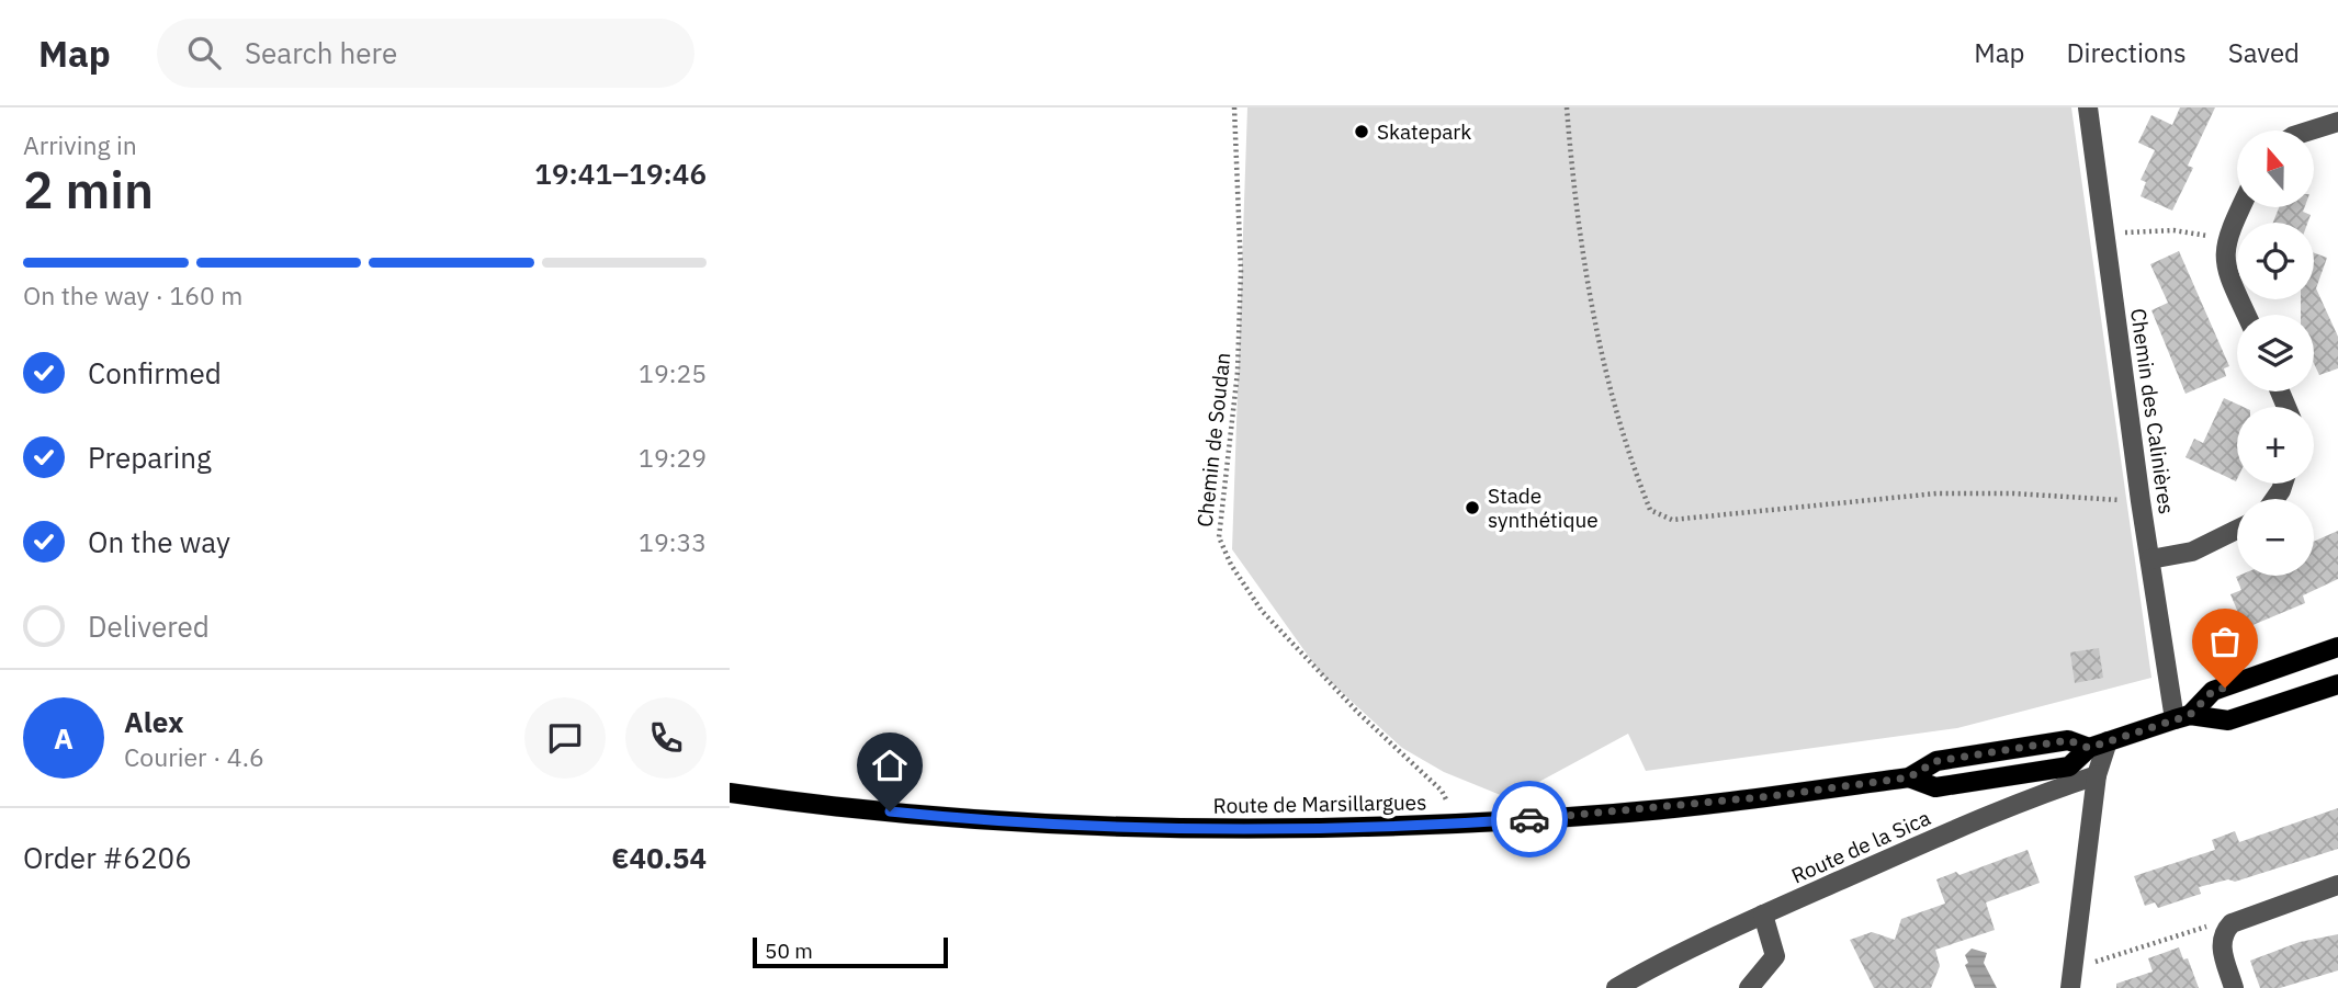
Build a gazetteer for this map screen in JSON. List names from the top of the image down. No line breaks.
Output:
{"streets":{"main road":["Route de Marsillargues"],"street":["Chemin des Calinières","Route de la Sica"],"path":["Chemin de Soudan"]},"crossings":[["Chemin des Calinières","Route de Marsillargues"],["Chemin de Soudan","Route de Marsillargues"]],"places":["Skatepark","Stade synthétique"],"scale_bar":"50 m","north":"top","page":{"header":"Map","search":"Search here","nav":["Map","Directions","Saved"],"heading":["2 min","Arriving in","19:41–19:46"],"panel":["Alex","Courier · 4.6","Order #6206","€40.54"],"map_buttons":["+","−"],"bar":"On the way · 160 m","list":[["Confirmed","19:25"],["Preparing","19:29"],["On the way","19:33"],"Delivered"],"round":"A","scale":"50 m"}}
